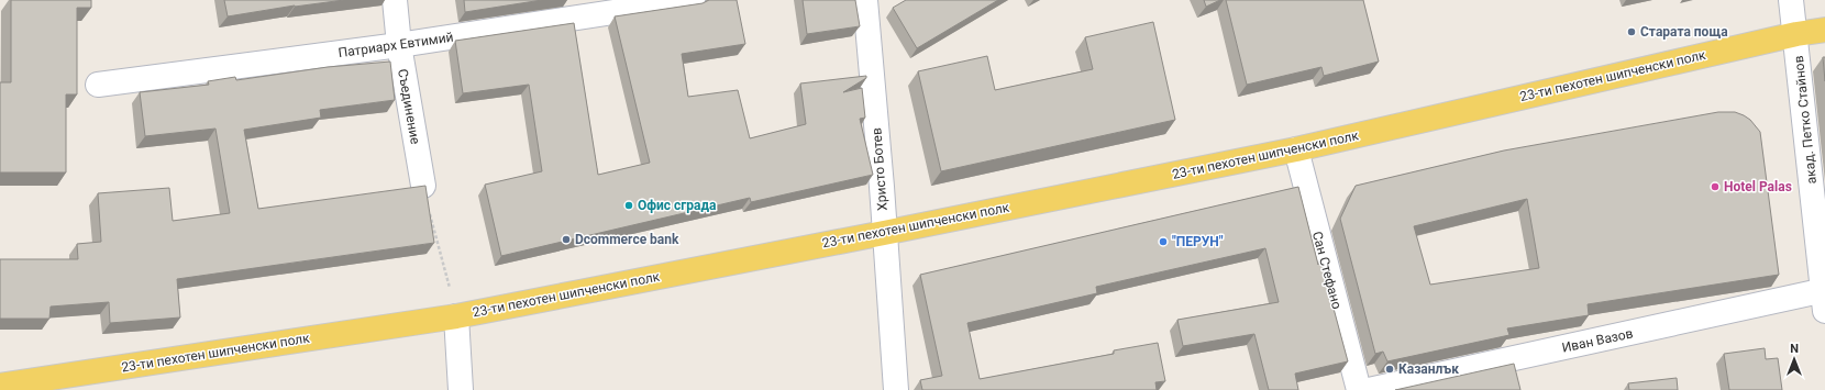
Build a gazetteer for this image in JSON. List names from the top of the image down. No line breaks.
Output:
{"streets":{"main road":["23-ти пехотен шипченски полк"],"street":["Патриарх Евтимий","Съединение","акад. Петко Стайнов","Христо Ботев","Сан Стефано","Иван Вазов"]},"crossings":[["Патриарх Евтимий","Съединение"],["23-ти пехотен шипченски полк","акад. Петко Стайнов"],["23-ти пехотен шипченски полк","Христо Ботев"],["23-ти пехотен шипченски полк","Сан Стефано"],["акад. Петко Стайнов","Иван Вазов"]],"places":["Старата поща","Hotel Palas","Офис сграда","Dcommerce bank","\"ПЕРУН\"","Казанлък"],"north":"top"}
